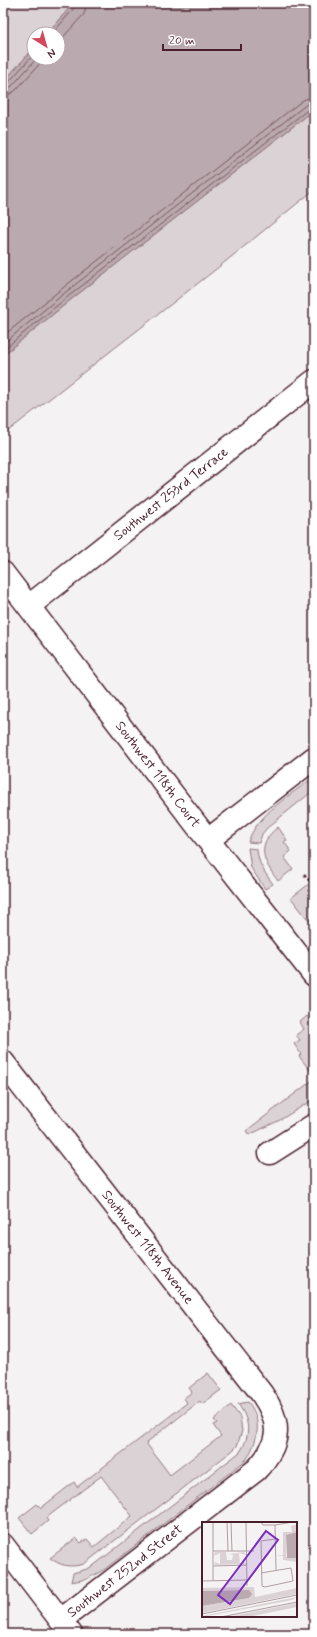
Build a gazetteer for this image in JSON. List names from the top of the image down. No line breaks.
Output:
{"streets":{"street":["Southwest 253rd Terrace","Southwest 118th Court","Southwest 118th Avenue","Southwest 252nd Street"]},"crossings":[["Southwest 253rd Terrace","Southwest 118th Court"],["Southwest 118th Avenue","Southwest 252nd Street"]],"scale_bar":"20 m","north":"bottom right"}
